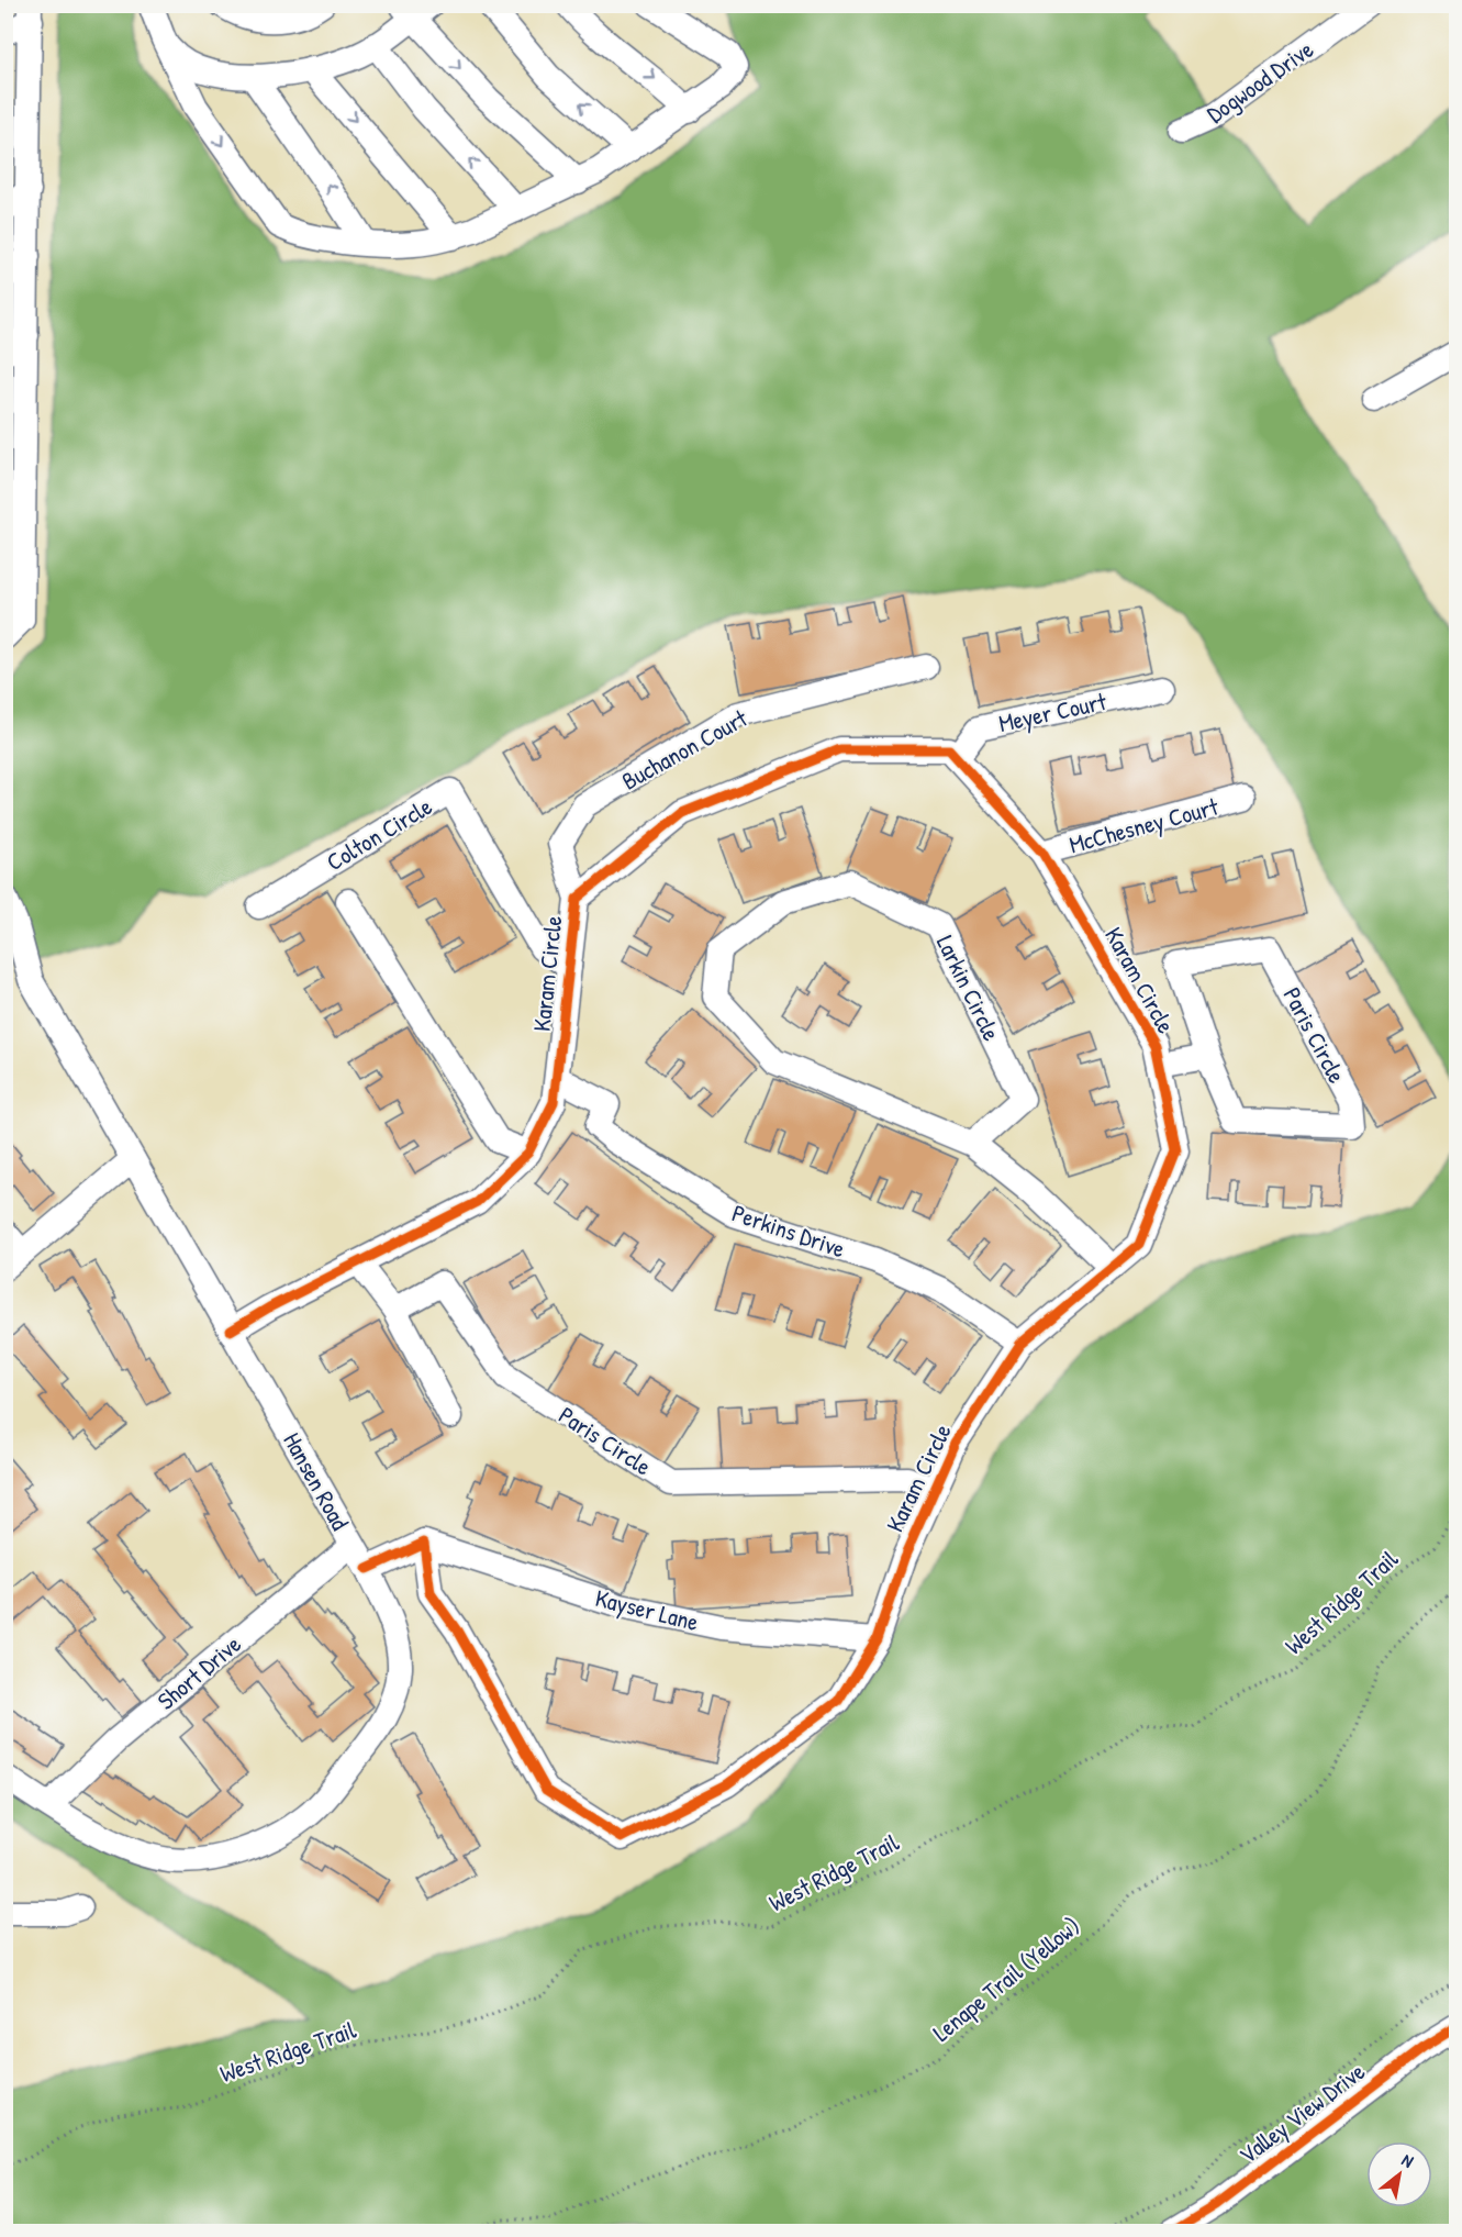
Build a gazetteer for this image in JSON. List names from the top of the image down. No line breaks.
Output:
{"streets":{"street":["Dogwood Drive","Meyer Court","Buchanon Court","McChesney Court","Colton Circle","Karam Circle","Larkin Circle","Paris Circle","Perkins Drive","Hansen Road","Kayser Lane","Short Drive","Valley View Drive"],"path":["West Ridge Trail","Lenape Trail (Yellow)"]},"crossings":[["Meyer Court","Karam Circle"],["Buchanon Court","Karam Circle"],["McChesney Court","Karam Circle"],["Colton Circle","Karam Circle"],["Karam Circle","Larkin Circle"],["Karam Circle","Paris Circle"],["Karam Circle","Perkins Drive"],["Karam Circle","Hansen Road"],["Karam Circle","Kayser Lane"],["Hansen Road","Short Drive"]],"north":"top right"}
